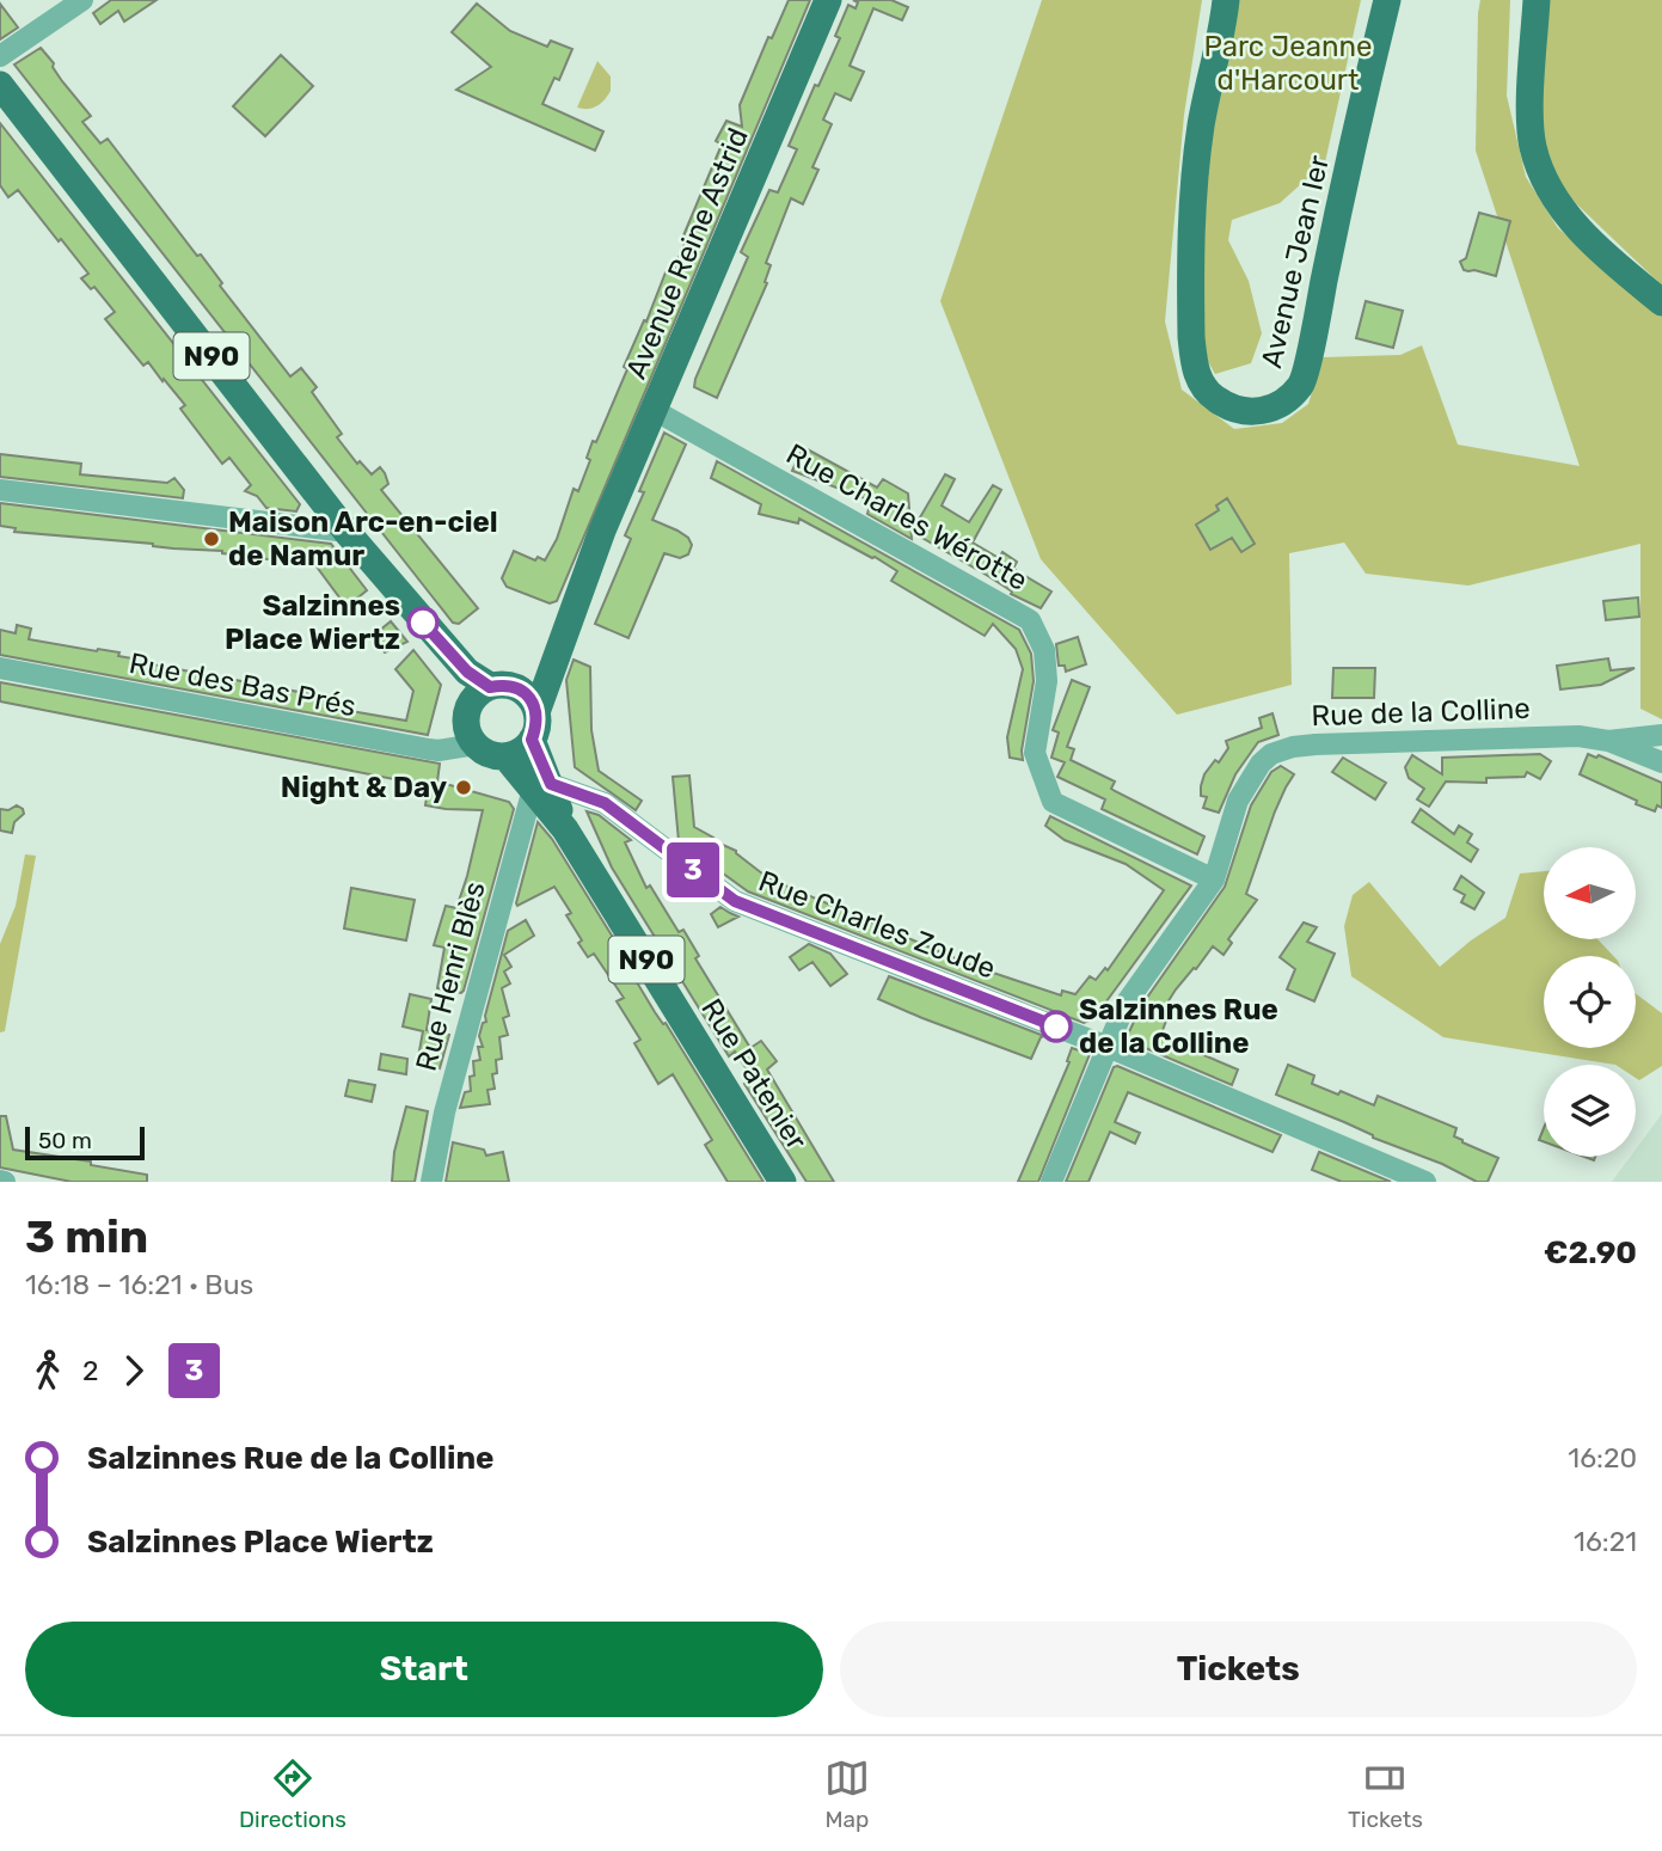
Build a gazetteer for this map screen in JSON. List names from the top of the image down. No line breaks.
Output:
{"streets":{"main road":["Avenue Reine Astrid","Avenue Jean Ier","N90","Rue Patenier"],"street":["Rue Charles Wérotte","Rue des Bas Prés","Rue de la Colline","Rue Charles Zoude","Rue Henri Blès"]},"crossings":[["Avenue Reine Astrid","N90"],["Avenue Reine Astrid","Rue Charles Wérotte"],["Avenue Reine Astrid","Rue des Bas Prés"],["Avenue Reine Astrid","Rue Patenier"],["N90","Rue des Bas Prés"],["N90","Rue Patenier"],["Rue Charles Wérotte","Rue de la Colline"],["Rue des Bas Prés","Rue Patenier"],["Rue de la Colline","Rue Charles Zoude"],["Rue Charles Zoude","Rue Henri Blès"],["Rue Charles Zoude","Rue Patenier"],["Rue Henri Blès","Rue Patenier"]],"parks":["Parc Jeanne d'Harcourt"],"places":["Maison Arc-en-ciel de Namur","Salzinnes Place Wiertz","Night & Day","Salzinnes Rue de la Colline"],"lines":["bus line 3"],"scale_bar":"50 m","north":"left","page":{"on_map":"3","scale":"50 m","heading":["3 min","16:18 – 16:21 · Bus","€2.90"],"legs":["2","3"],"list":[{"name":"Salzinnes Rue de la Colline","value":"16:20"},{"name":"Salzinnes Place Wiertz","value":"16:21"}],"buttons":["Start","Tickets"],"tabs":["Directions","Map","Tickets"]}}
